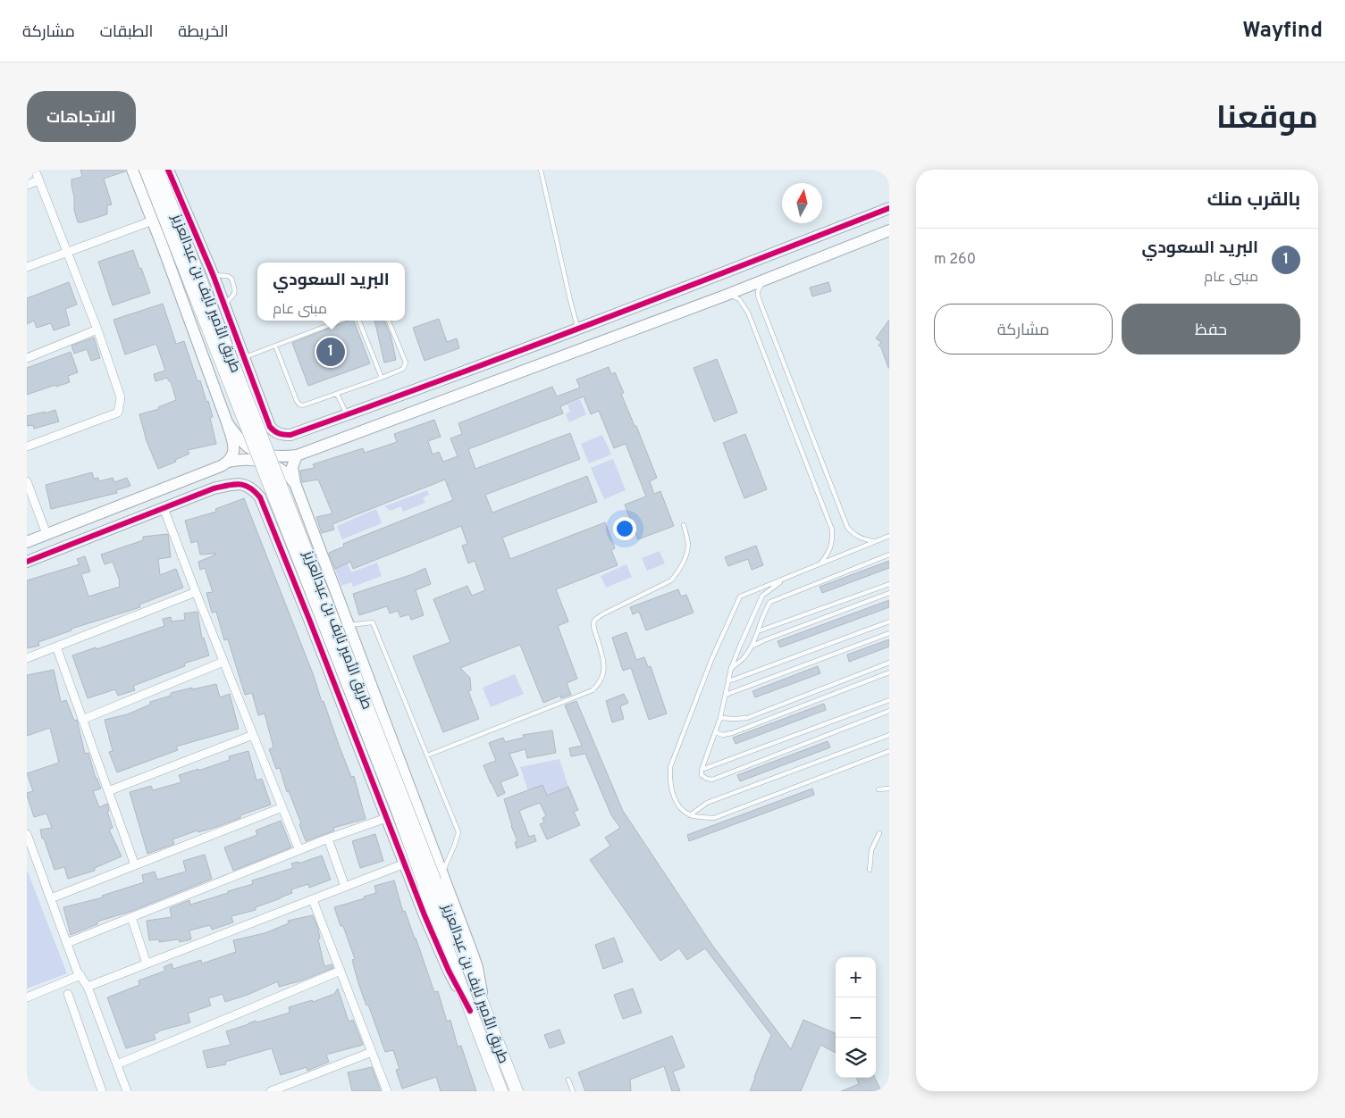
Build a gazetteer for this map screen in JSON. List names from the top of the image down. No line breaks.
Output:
{"streets":{"main road":["طريق الأمير نايف بن عبدالعزيز"]},"north":"top","page":{"header":"Wayfind","nav":["الخريطة","الطبقات","مشاركة"],"title":"موقعنا","buttons":["الاتجاهات",["حفظ","مشاركة"]],"heading":"بالقرب منك","list":[{"mark":"1","name":"البريد السعودي","note":"مبنى عام","value":"260 m"}],"popup":["البريد السعودي","مبنى عام"],"pins":"1","map_buttons":["+","−"]}}
